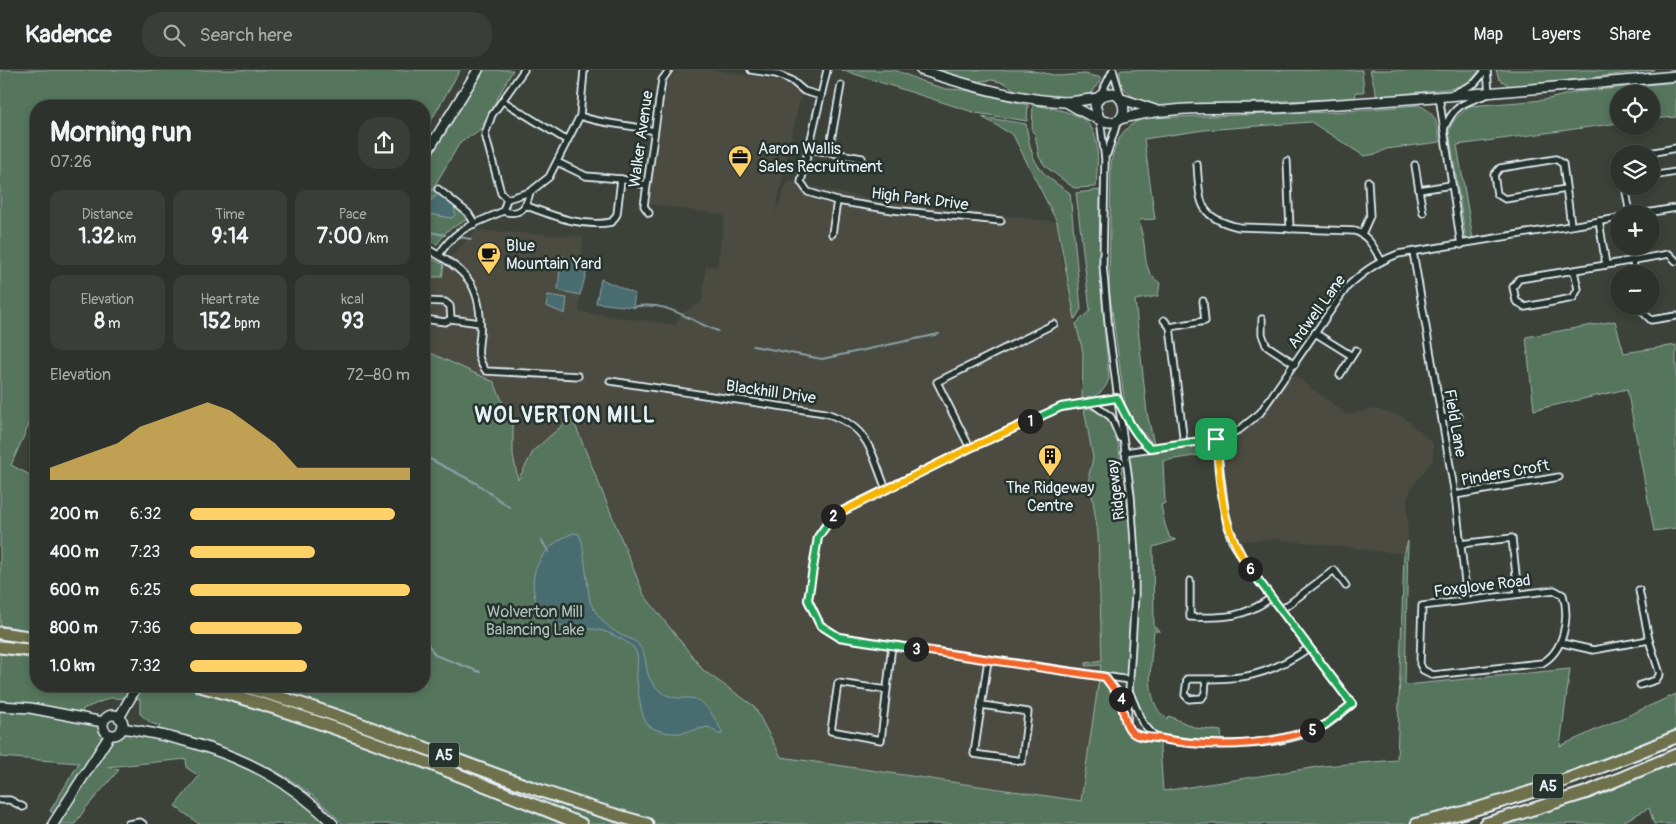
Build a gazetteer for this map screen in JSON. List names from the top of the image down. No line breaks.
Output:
{"streets":{"highway":["A5"],"street":["Walker Avenue","High Park Drive","Ardwell Lane","Blackhill Drive","Field Lane","Pinders Croft","Ridgeway","Foxglove Road"]},"crossings":[["Ardwell Lane","Field Lane"],["Ardwell Lane","Ridgeway"],["Field Lane","Pinders Croft"],["Field Lane","Foxglove Road"]],"districts":["WOLVERTON MILL"],"parks":["Wolverton Mill Balancing Lake"],"places":{"office":["Aaron Wallis Sales Recruitment"],"cafe":["Blue Mountain Yard"],"building":["The Ridgeway Centre"]},"page":{"header":"Kadence","search":"Search here","nav":["Map","Layers","Share"],"map_buttons":["+","−"],"heading":["Morning run","07:26"],"stats":[["Distance","1.32 km"],["Time","9:14"],["Pace","7:00 /km"],["Elevation","8 m"],["Heart rate","152 bpm"],["kcal","93"]],"chart":["Elevation","72–80 m"],"pins":["1","2","6","3","4","5"],"list":[{"name":"200 m","note":"6:32"},{"name":"400 m","note":"7:23"},{"name":"600 m","note":"6:25"},{"name":"800 m","note":"7:36"},{"name":"1.0 km","note":"7:32"}]}}
